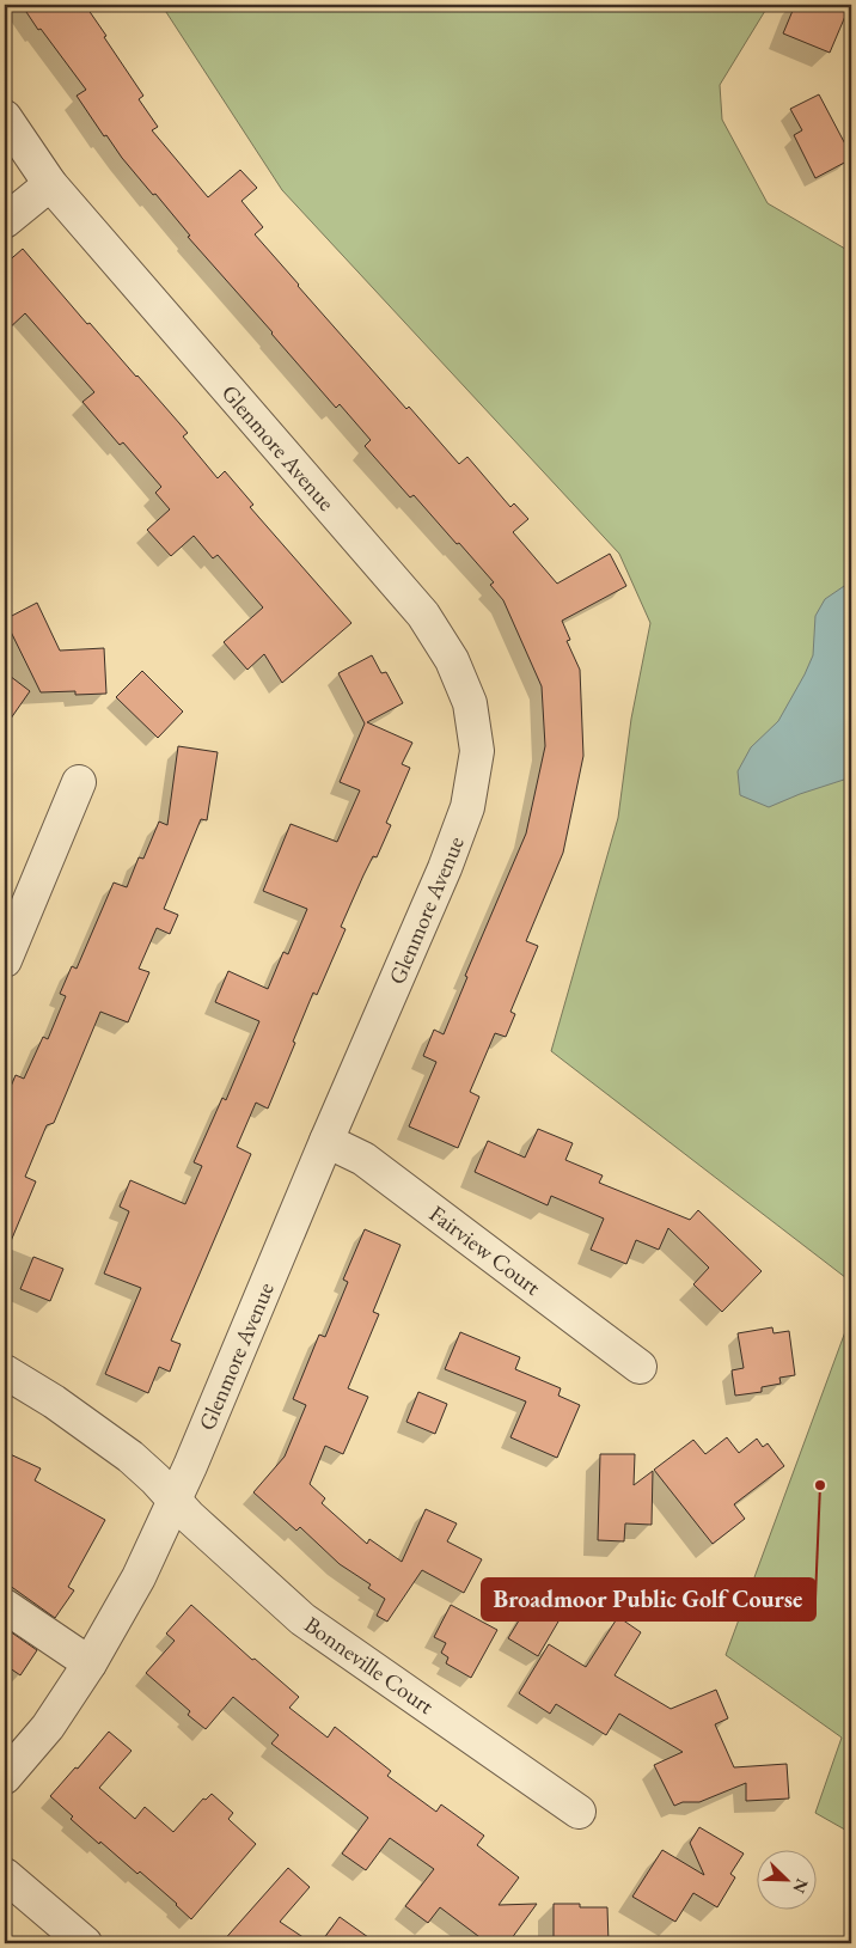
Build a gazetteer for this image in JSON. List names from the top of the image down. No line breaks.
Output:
{"streets":{"street":["Glenmore Avenue","Fairview Court","Bonneville Court"]},"crossings":[["Glenmore Avenue","Fairview Court"],["Glenmore Avenue","Bonneville Court"]],"places":["Broadmoor Public Golf Course"],"north":"bottom right"}
